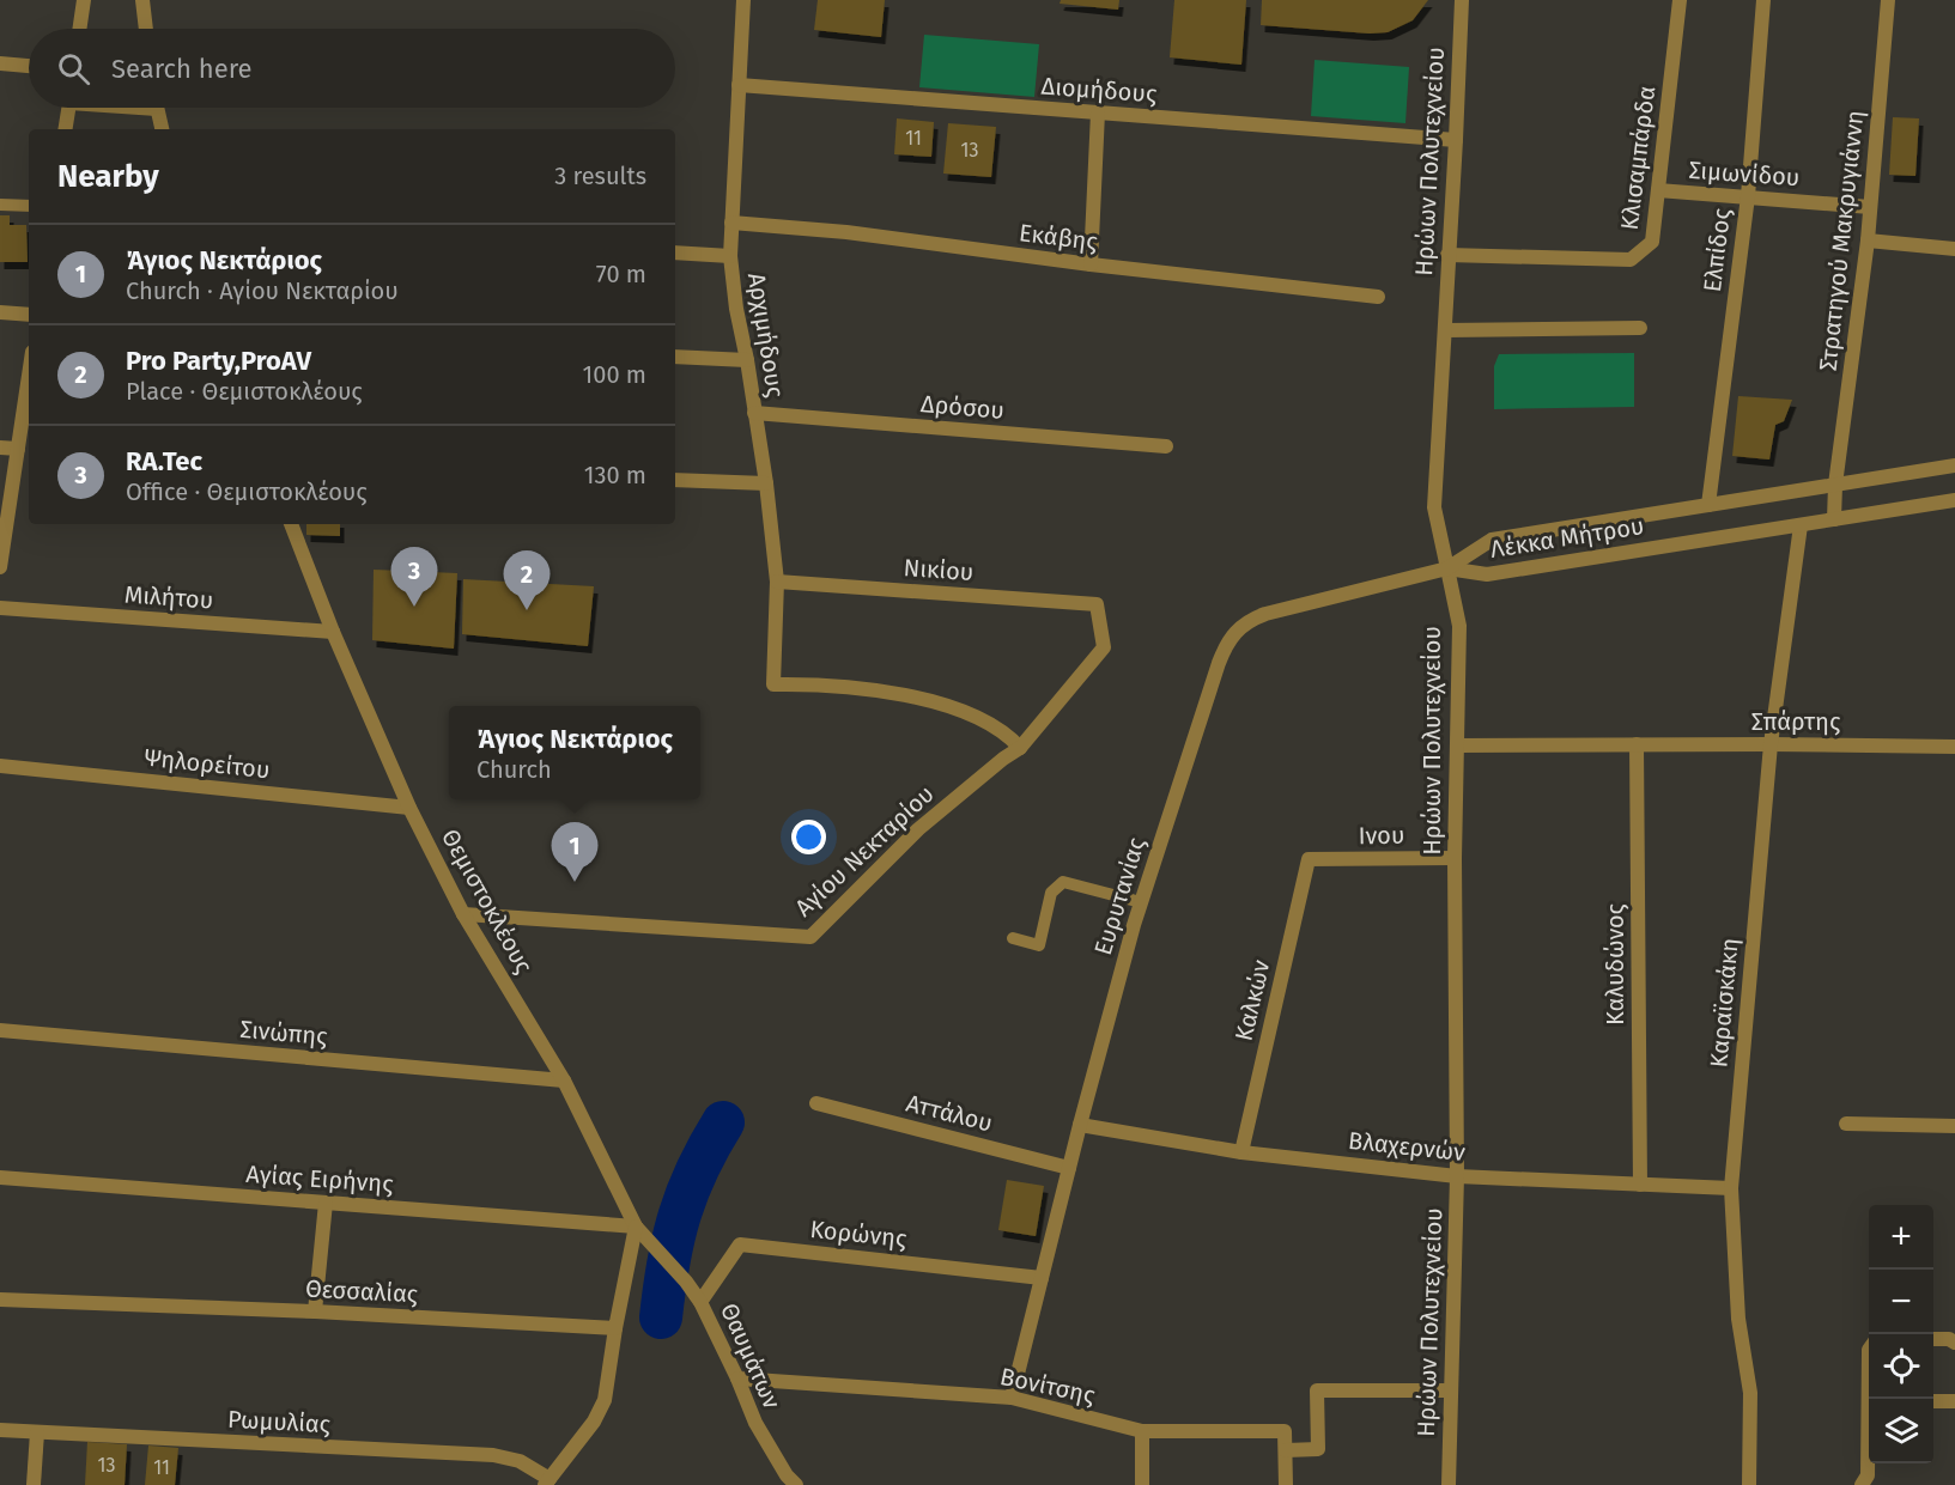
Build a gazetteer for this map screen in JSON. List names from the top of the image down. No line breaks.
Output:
{"streets":{"street":["Διομήδους","Κλισαμπάρδα","Ηρώων Πολυτεχνείου","Σιμωνίδου","Εκάβης","Στρατηγού Μακρυγιάννη","Ελπίδος","Αρχιμήδους","Δρόσου","Λέκκα Μήτρου","Νικίου","Μιλήτου","Σπάρτης","Ψηλορείτου","Ινου","Αγίου Νεκταρίου","Ευρυτανίας","Θεμιστοκλέους","Καλυδώνος","Καλκών","Καραϊσκάκη","Σινώπης","Αττάλου","Βλαχερνών","Αγίας Ειρήνης","Κορώνης","Θεσσαλίας","Θαυμάτων","Βονίτσης","Ρωμυλίας"]},"crossings":[["Διομήδους","Ηρώων Πολυτεχνείου"],["Διομήδους","Αρχιμήδους"],["Κλισαμπάρδα","Ηρώων Πολυτεχνείου"],["Κλισαμπάρδα","Σιμωνίδου"],["Ηρώων Πολυτεχνείου","Λέκκα Μήτρου"],["Ηρώων Πολυτεχνείου","Σπάρτης"],["Ηρώων Πολυτεχνείου","Ινου"],["Ηρώων Πολυτεχνείου","Ευρυτανίας"],["Ηρώων Πολυτεχνείου","Βλαχερνών"],["Σιμωνίδου","Στρατηγού Μακρυγιάννη"],["Σιμωνίδου","Ελπίδος"],["Εκάβης","Αρχιμήδους"],["Στρατηγού Μακρυγιάννη","Λέκκα Μήτρου"],["Ελπίδος","Λέκκα Μήτρου"],["Αρχιμήδους","Δρόσου"],["Αρχιμήδους","Νικίου"],["Αρχιμήδους","Αγίου Νεκταρίου"],["Λέκκα Μήτρου","Ευρυτανίας"],["Λέκκα Μήτρου","Καραϊσκάκη"],["Νικίου","Αγίου Νεκταρίου"],["Μιλήτου","Θεμιστοκλέους"],["Σπάρτης","Καλυδώνος"],["Σπάρτης","Καραϊσκάκη"],["Ψηλορείτου","Θεμιστοκλέους"],["Ινου","Καλκών"],["Αγίου Νεκταρίου","Θεμιστοκλέους"],["Ευρυτανίας","Αττάλου"],["Ευρυτανίας","Βλαχερνών"],["Ευρυτανίας","Κορώνης"],["Ευρυτανίας","Βονίτσης"],["Θεμιστοκλέους","Σινώπης"],["Θεμιστοκλέους","Αγίας Ειρήνης"],["Θεμιστοκλέους","Θαυμάτων"],["Καλυδώνος","Βλαχερνών"],["Καλκών","Βλαχερνών"],["Καραϊσκάκη","Βλαχερνών"],["Κορώνης","Θαυμάτων"],["Θαυμάτων","Βονίτσης"]],"house_numbers":["11","13","13","11"],"page":{"search":"Search here","heading":["Nearby","3 results"],"list":[{"mark":"1","name":"Άγιος Νεκτάριος","note":"Church · Αγίου Νεκταρίου","value":"70 m"},{"mark":"2","name":"Pro Party,ProAV","note":"Place · Θεμιστοκλέους","value":"100 m"},{"mark":"3","name":"RA.Tec","note":"Office · Θεμιστοκλέους","value":"130 m"}],"pins":["3","2","1"],"popup":["Άγιος Νεκτάριος","Church"],"map_buttons":["+","−"]}}
